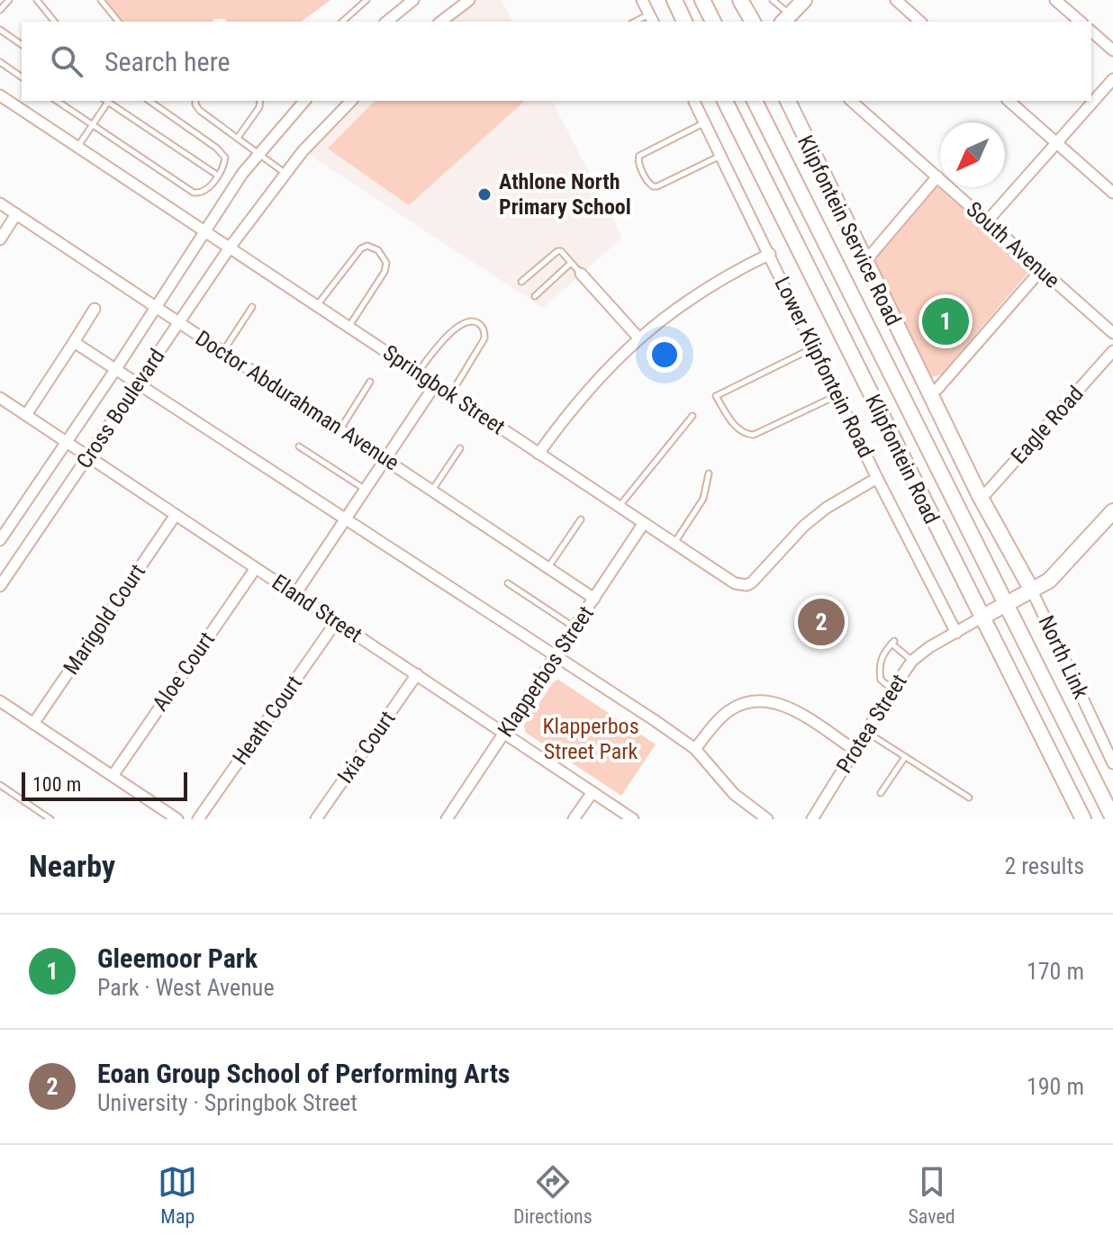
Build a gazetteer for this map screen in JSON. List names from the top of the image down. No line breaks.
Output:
{"streets":{"main road":["Klipfontein Service Road","Klipfontein Road"],"street":["South Avenue","Lower Klipfontein Road","Springbok Street","Doctor Abdurahman Avenue","Cross Boulevard","Eagle Road","Eland Street","Marigold Court","North Link","Aloe Court","Klapperbos Street","Heath Court","Protea Street","Ixia Court"]},"crossings":[["Klipfontein Service Road","Eagle Road"],["Klipfontein Service Road","North Link"],["Lower Klipfontein Road","Springbok Street"],["Lower Klipfontein Road","Protea Street"],["Springbok Street","Cross Boulevard"],["Springbok Street","Klapperbos Street"],["Doctor Abdurahman Avenue","Cross Boulevard"],["Doctor Abdurahman Avenue","Klapperbos Street"],["Cross Boulevard","Eland Street"],["Klipfontein Road","Protea Street"],["Eland Street","Marigold Court"],["Eland Street","Aloe Court"],["Eland Street","Klapperbos Street"],["Eland Street","Heath Court"],["Eland Street","Ixia Court"]],"parks":["Klapperbos Street Park"],"places":["Athlone North Primary School"],"scale_bar":"100 m","north":"bottom left","page":{"search":"Search here","pins":["1","2"],"scale":"100 m","heading":["Nearby","2 results"],"list":[{"mark":"1","name":"Gleemoor Park","note":"Park · West Avenue","value":"170 m"},{"mark":"2","name":"Eoan Group School of Performing Arts","note":"University · Springbok Street","value":"190 m"}],"nav":["Map","Directions","Saved"]}}
